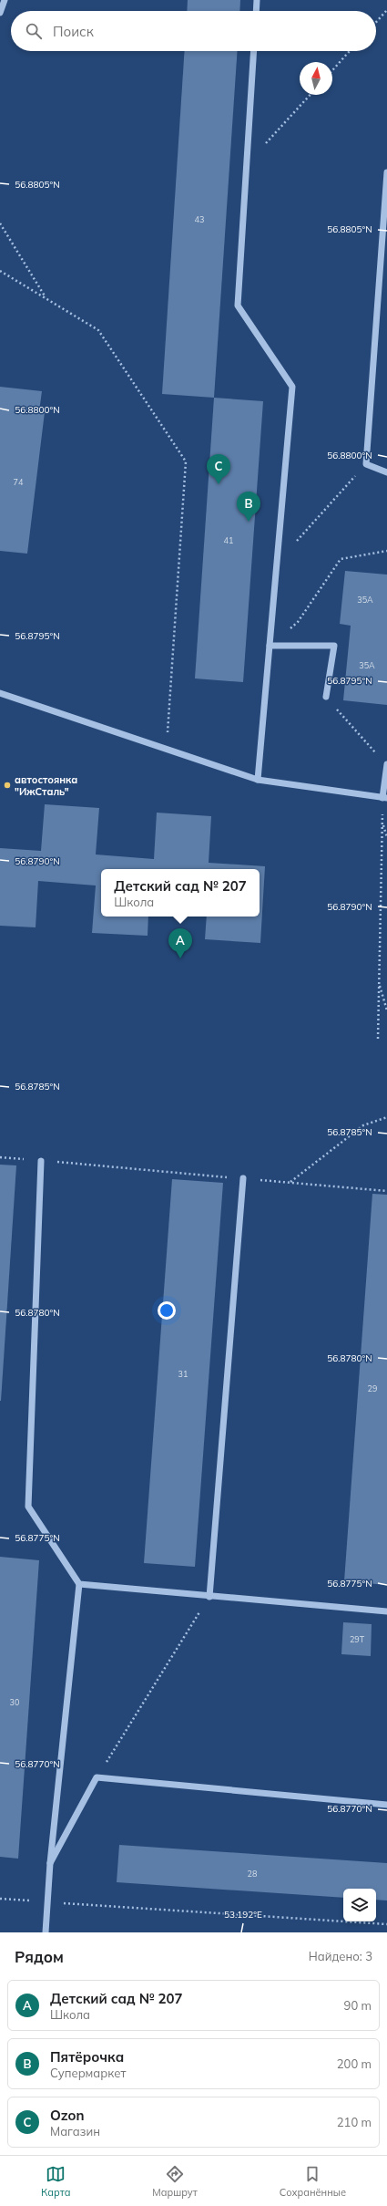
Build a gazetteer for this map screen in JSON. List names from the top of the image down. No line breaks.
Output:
{"places":["автостоянка \"ИжСталь\""],"house_numbers":["43","74","41","35А","35А","31","29","29Т","30","28"],"north":"top","page":{"search":"Поиск","pins":["C","B","A"],"popup":["Детский сад № 207","Школа"],"heading":["Рядом","Найдено: 3"],"list":[{"mark":"A","name":"Детский сад № 207","note":"Школа","value":"90 m"},{"mark":"B","name":"Пятёрочка","note":"Супермаркет","value":"200 m"},{"mark":"C","name":"Ozon","note":"Магазин","value":"210 m"}],"nav":["Карта","Маршрут","Сохранённые"]},"coordinates":["56.8805°N","56.8800°N","56.8795°N","56.8790°N","56.8785°N","56.8780°N","56.8775°N","56.8770°N","53.192°E"]}
